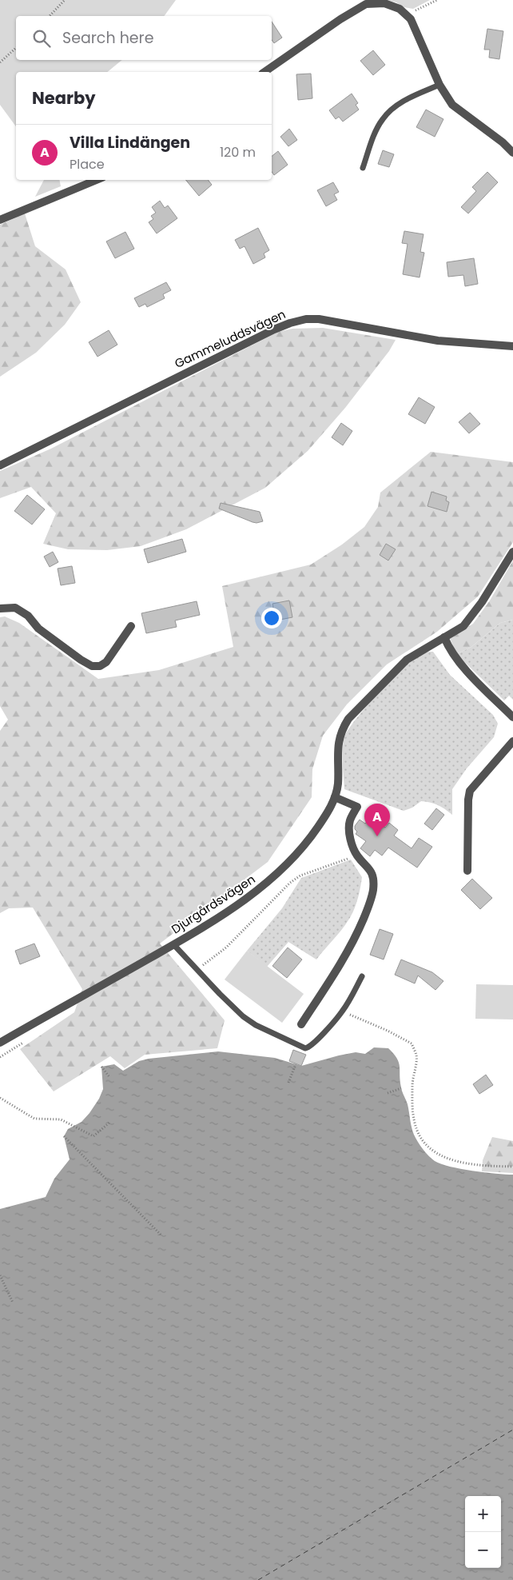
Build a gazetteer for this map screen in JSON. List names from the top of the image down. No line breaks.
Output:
{"streets":{"street":["Gammeluddsvägen","Djurgårdsvägen"]},"page":{"search":"Search here","heading":"Nearby","list":[{"mark":"A","name":"Villa Lindängen","note":"Place","value":"120 m"}],"pins":"A","map_buttons":["+","−"]}}
